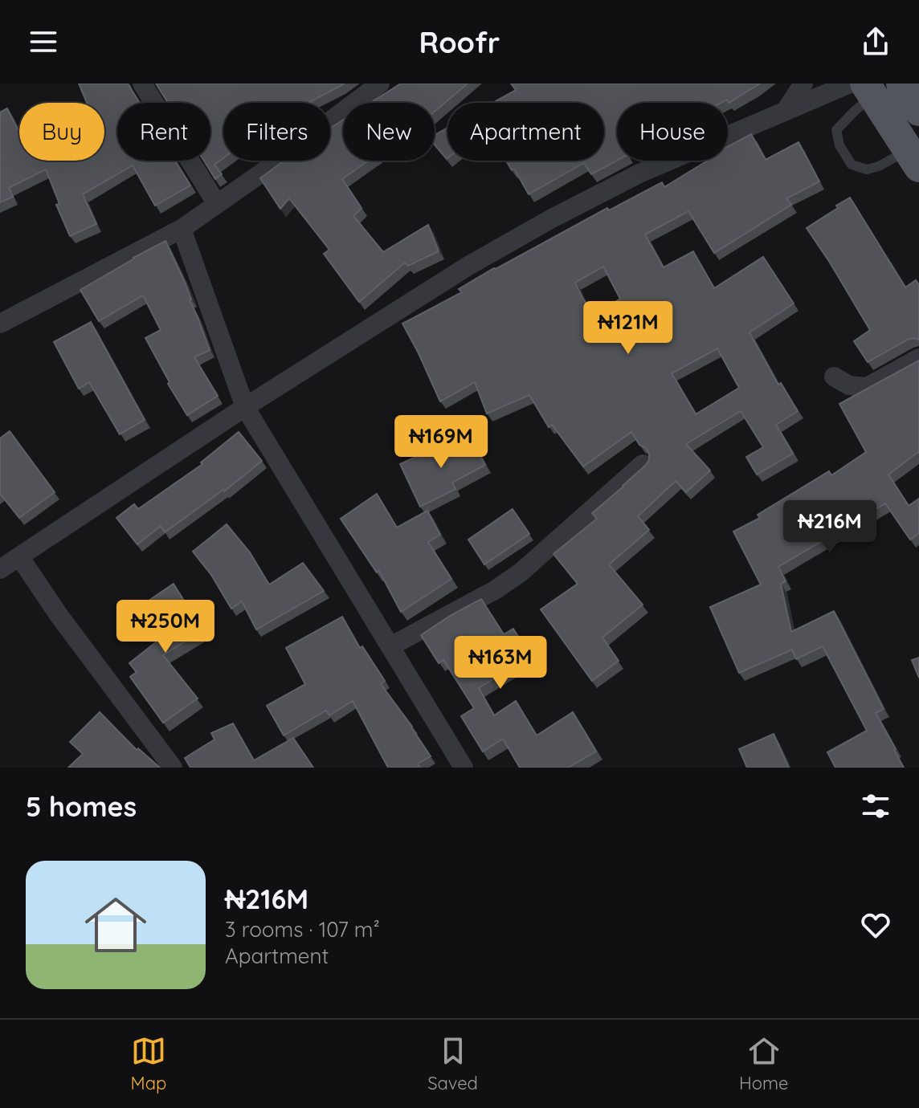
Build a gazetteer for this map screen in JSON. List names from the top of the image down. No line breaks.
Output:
{"page":{"header":"Roofr","chip":["Buy","Rent","Filters","New","Apartment","House"],"price":["₦121M","₦169M","₦216M","₦250M","₦163M"],"heading":"5 homes","list":[{"name":"₦216M","note":"3 rooms · 107 m² · Apartment"}],"tabs":["Map","Saved","Home"]}}
